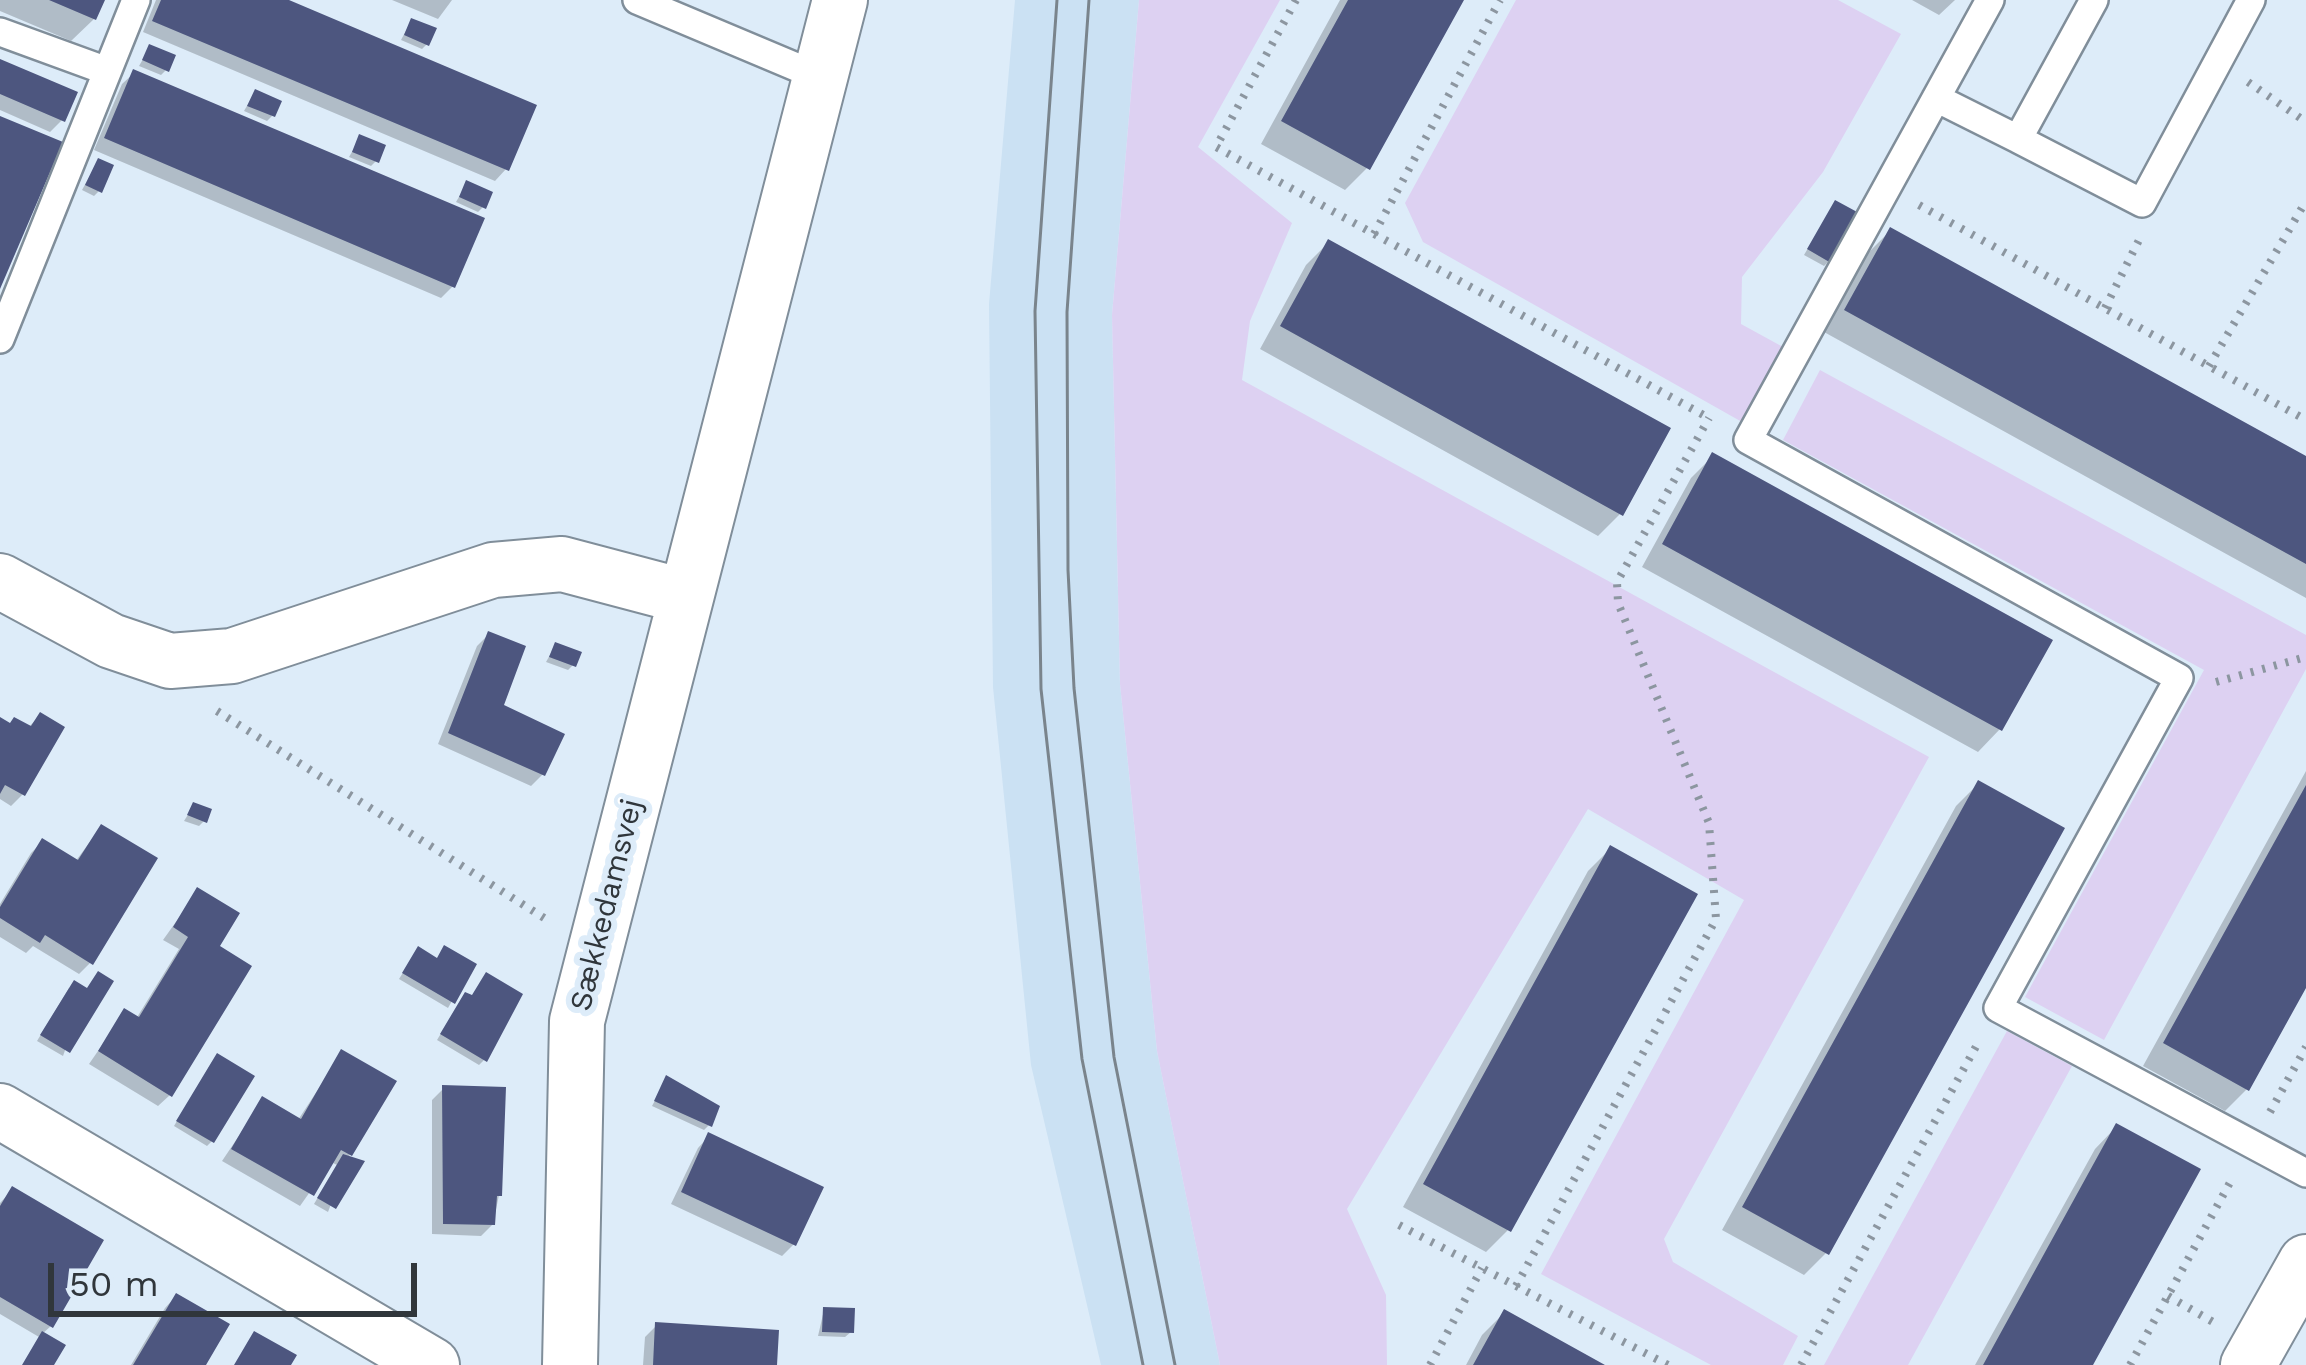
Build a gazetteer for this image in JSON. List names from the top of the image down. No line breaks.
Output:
{"streets":{"street":["Sækkedamsvej"]},"scale_bar":"50 m"}
